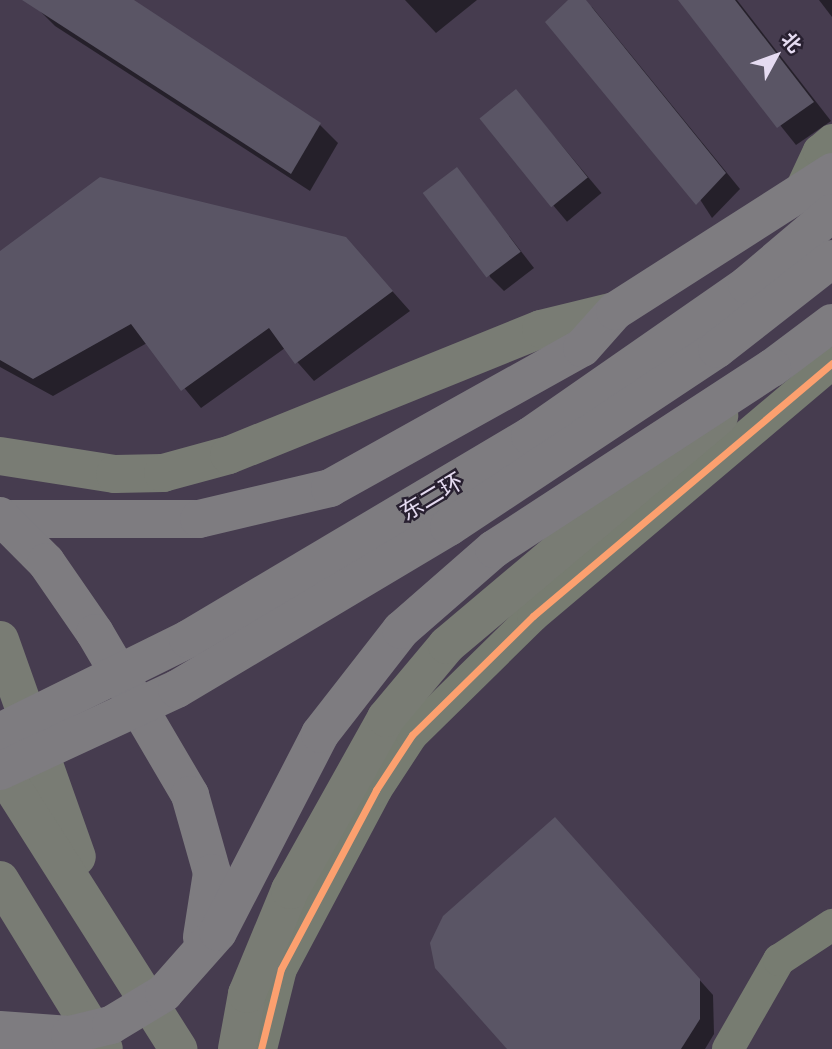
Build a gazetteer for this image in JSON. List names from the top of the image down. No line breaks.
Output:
{"streets":{"highway":["东二环"]},"north":"top right"}
